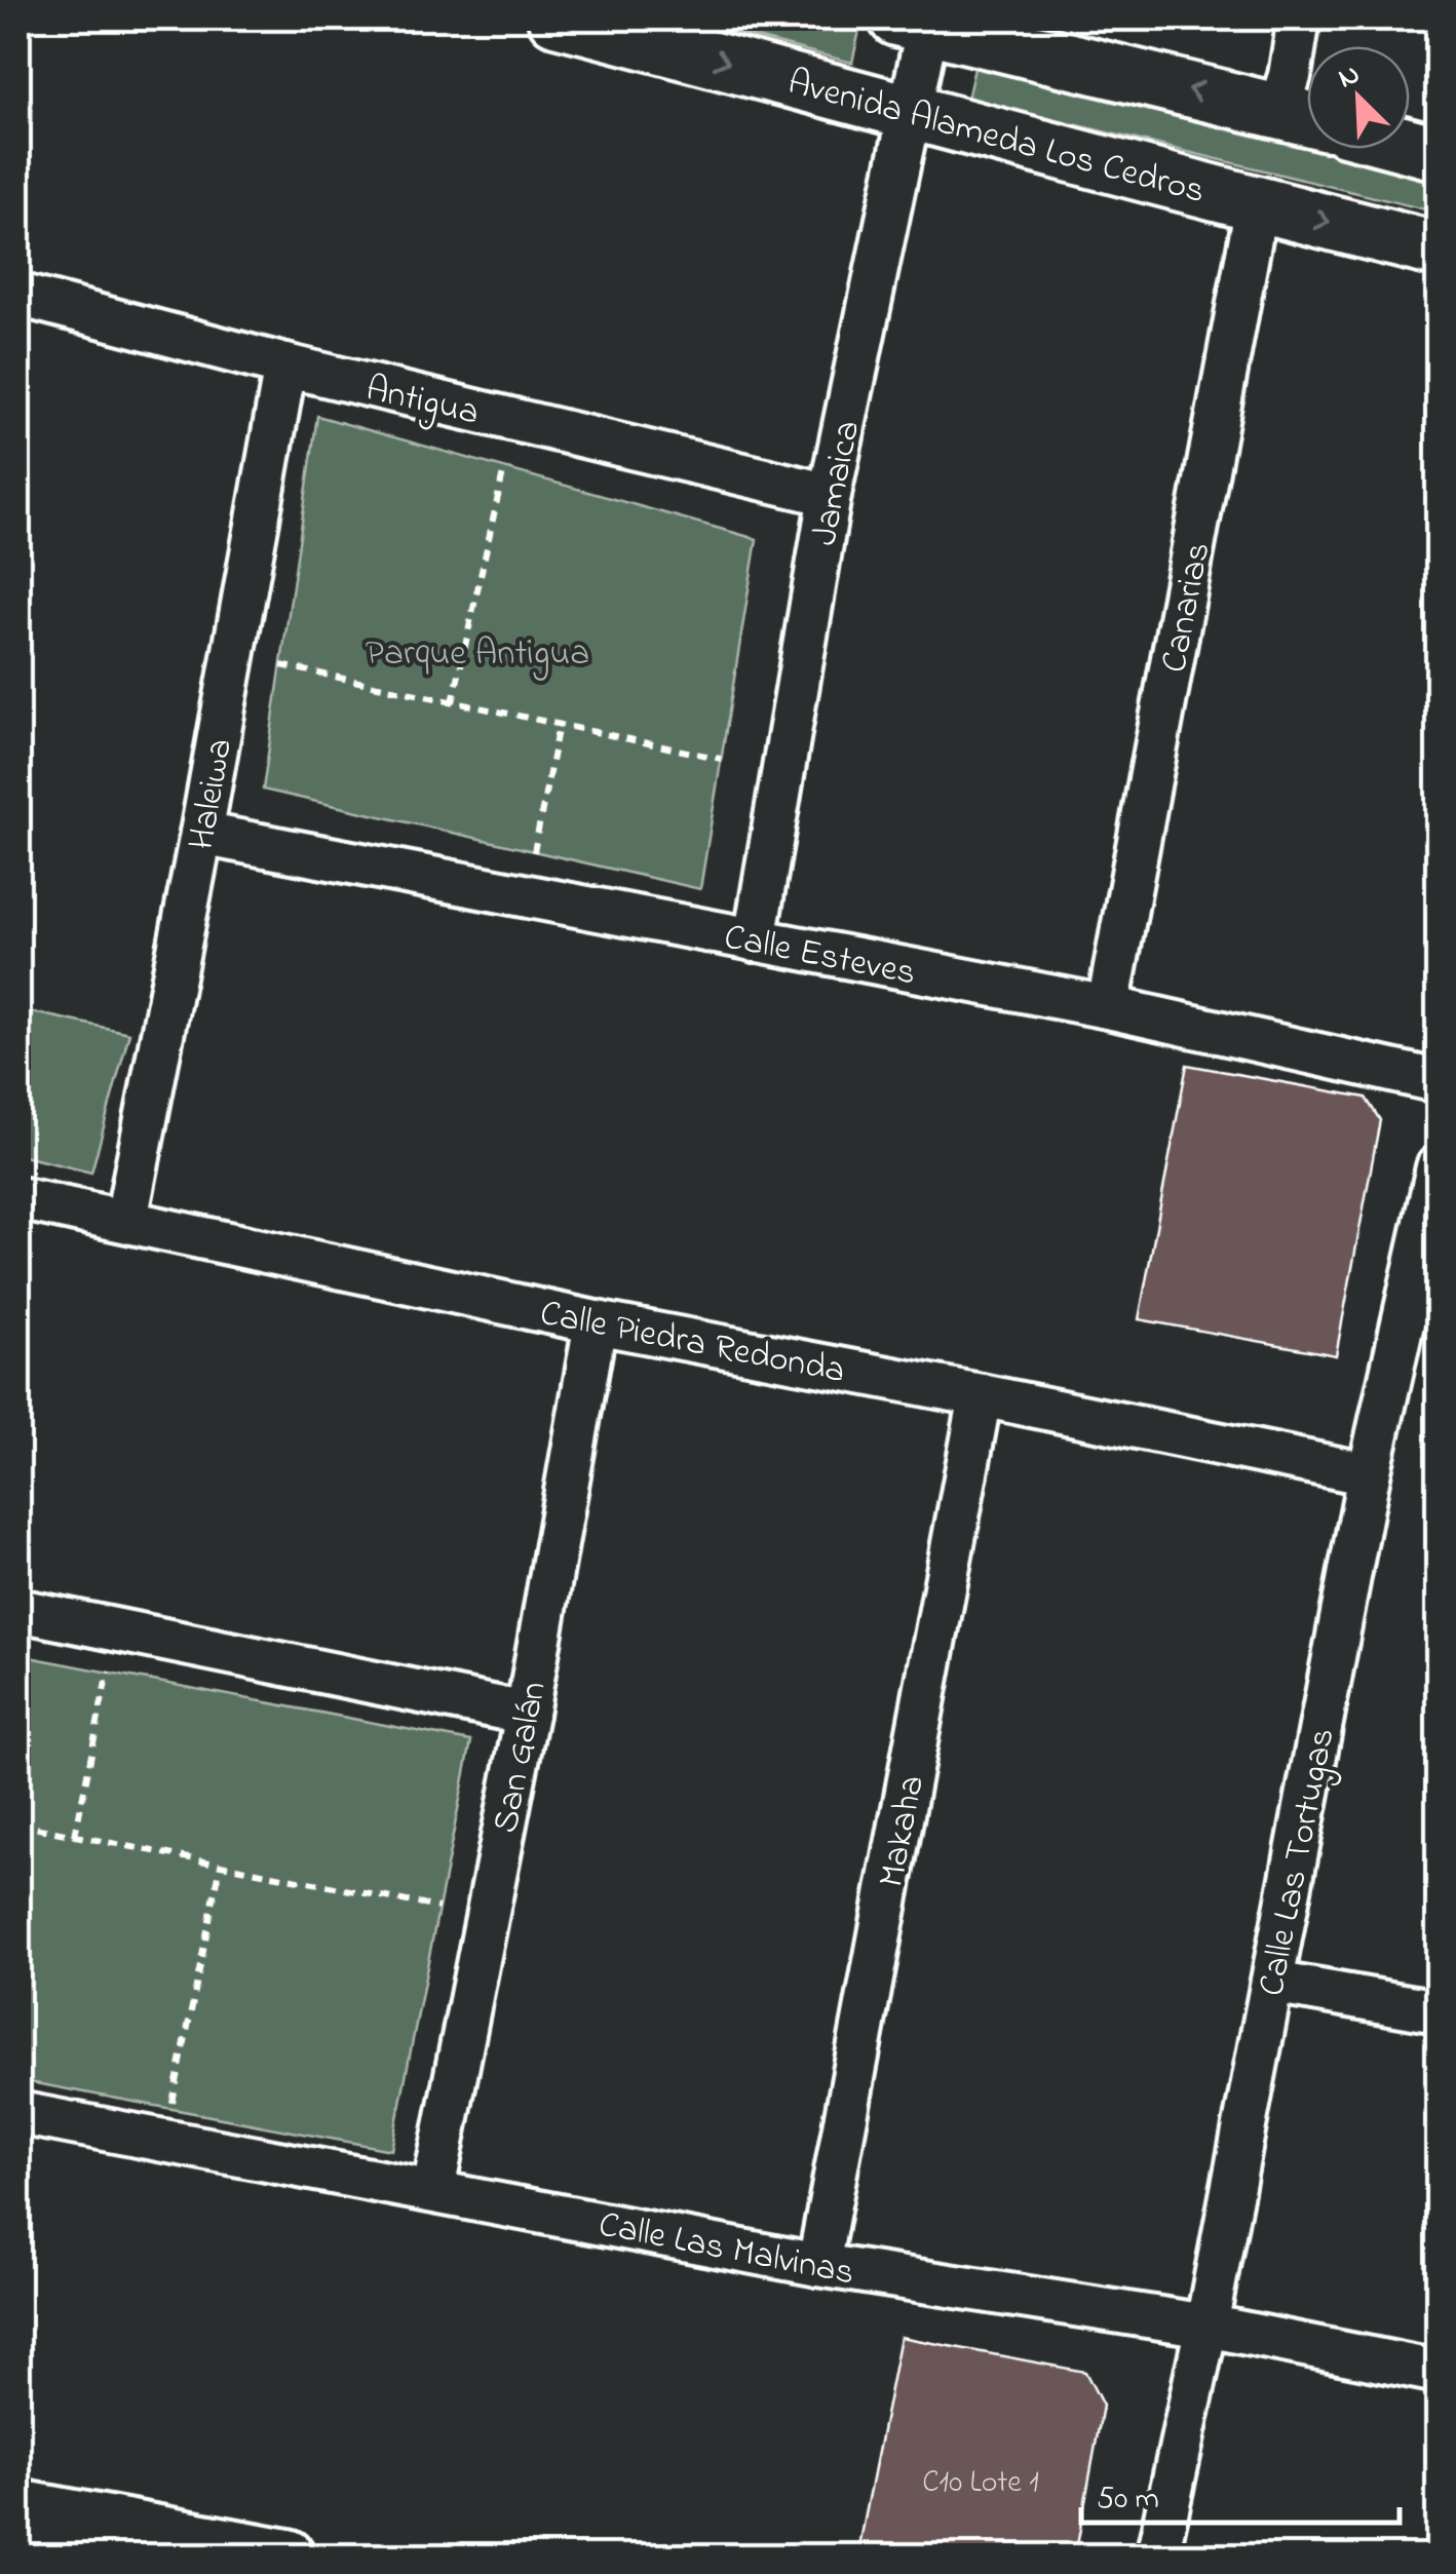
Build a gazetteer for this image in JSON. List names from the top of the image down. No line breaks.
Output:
{"streets":{"street":["Avenida Alameda Los Cedros","Antigua","Jamaica","Canarias","Haleiwa","Calle Esteves","Calle Piedra Redonda","San Galán","Makaha","Calle Las Tortugas","Calle Las Malvinas"]},"crossings":[["Avenida Alameda Los Cedros","Jamaica"],["Avenida Alameda Los Cedros","Canarias"],["Antigua","Jamaica"],["Antigua","Haleiwa"],["Jamaica","Calle Esteves"],["Canarias","Calle Esteves"],["Haleiwa","Calle Esteves"],["Haleiwa","Calle Piedra Redonda"],["Calle Piedra Redonda","San Galán"],["Calle Piedra Redonda","Makaha"],["Calle Piedra Redonda","Calle Las Tortugas"],["San Galán","Calle Las Malvinas"],["Makaha","Calle Las Malvinas"],["Calle Las Tortugas","Calle Las Malvinas"]],"one_way":["Avenida Alameda Los Cedros"],"parks":["Parque Antigua"],"house_numbers":["C10 Lote 1"],"scale_bar":"50 m","north":"top left"}
